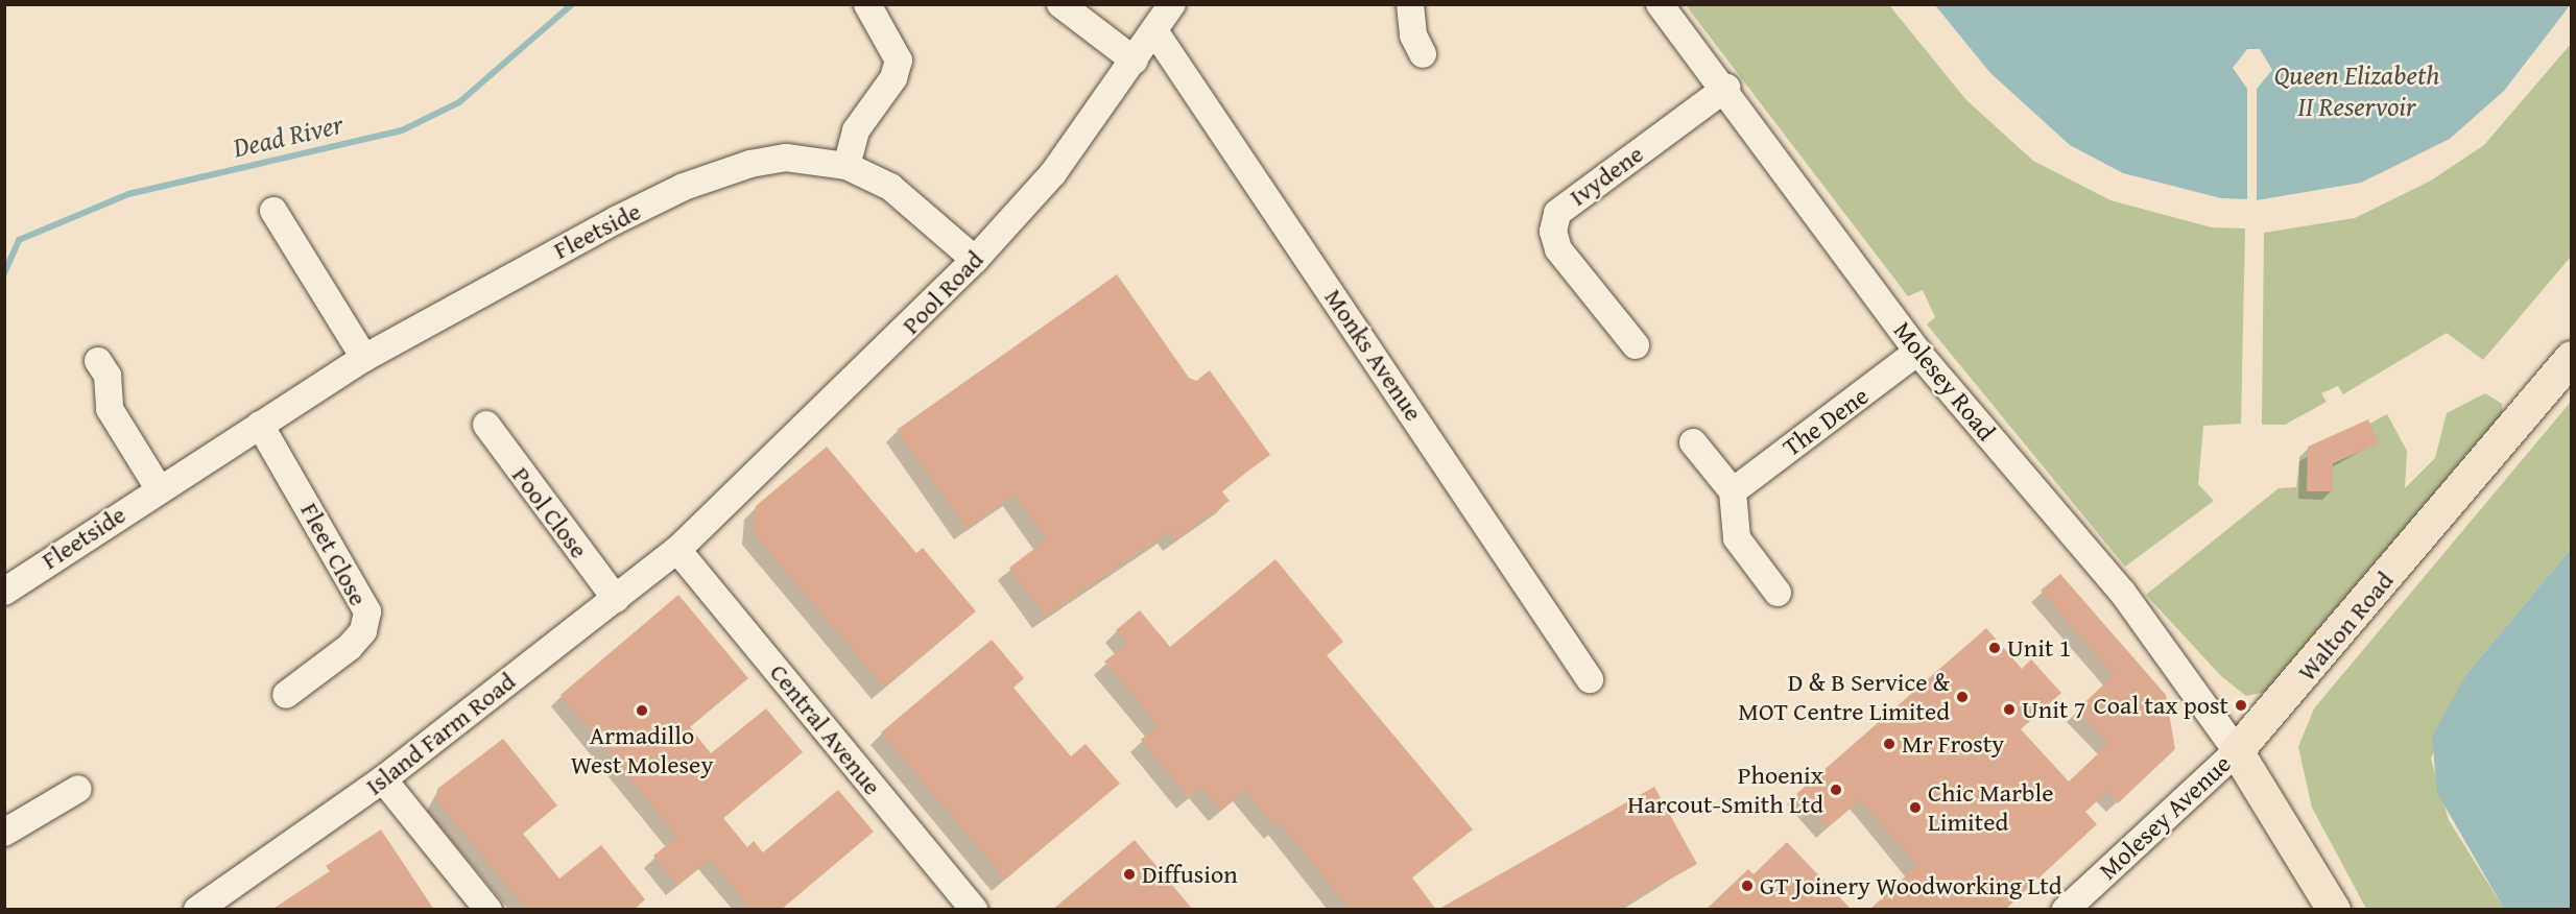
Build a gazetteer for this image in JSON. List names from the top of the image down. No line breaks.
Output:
{"streets":{"main road":["Walton Road"],"street":["Ivydene","Fleetside","Pool Road","Monks Avenue","Molesey Road","The Dene","Pool Close","Fleet Close","Central Avenue","Island Farm Road","Molesey Avenue"]},"crossings":[["Ivydene","Molesey Road"],["Fleetside","Pool Road"],["Fleetside","Fleet Close"],["Pool Road","Monks Avenue"],["Pool Road","Central Avenue"],["Pool Road","Island Farm Road"],["Molesey Road","The Dene"],["Molesey Road","Walton Road"],["Molesey Road","Molesey Avenue"],["Pool Close","Island Farm Road"],["Walton Road","Molesey Avenue"],["Central Avenue","Island Farm Road"]],"water":["Queen Elizabeth II Reservoir","Dead River"],"places":["Unit 1","D & B Service & MOT Centre Limited","Coal tax post","Unit 7","Armadillo West Molesey","Mr Frosty","Phoenix Harcout-Smith Ltd","Chic Marble Limited","Diffusion","GT Joinery Woodworking Ltd"]}
